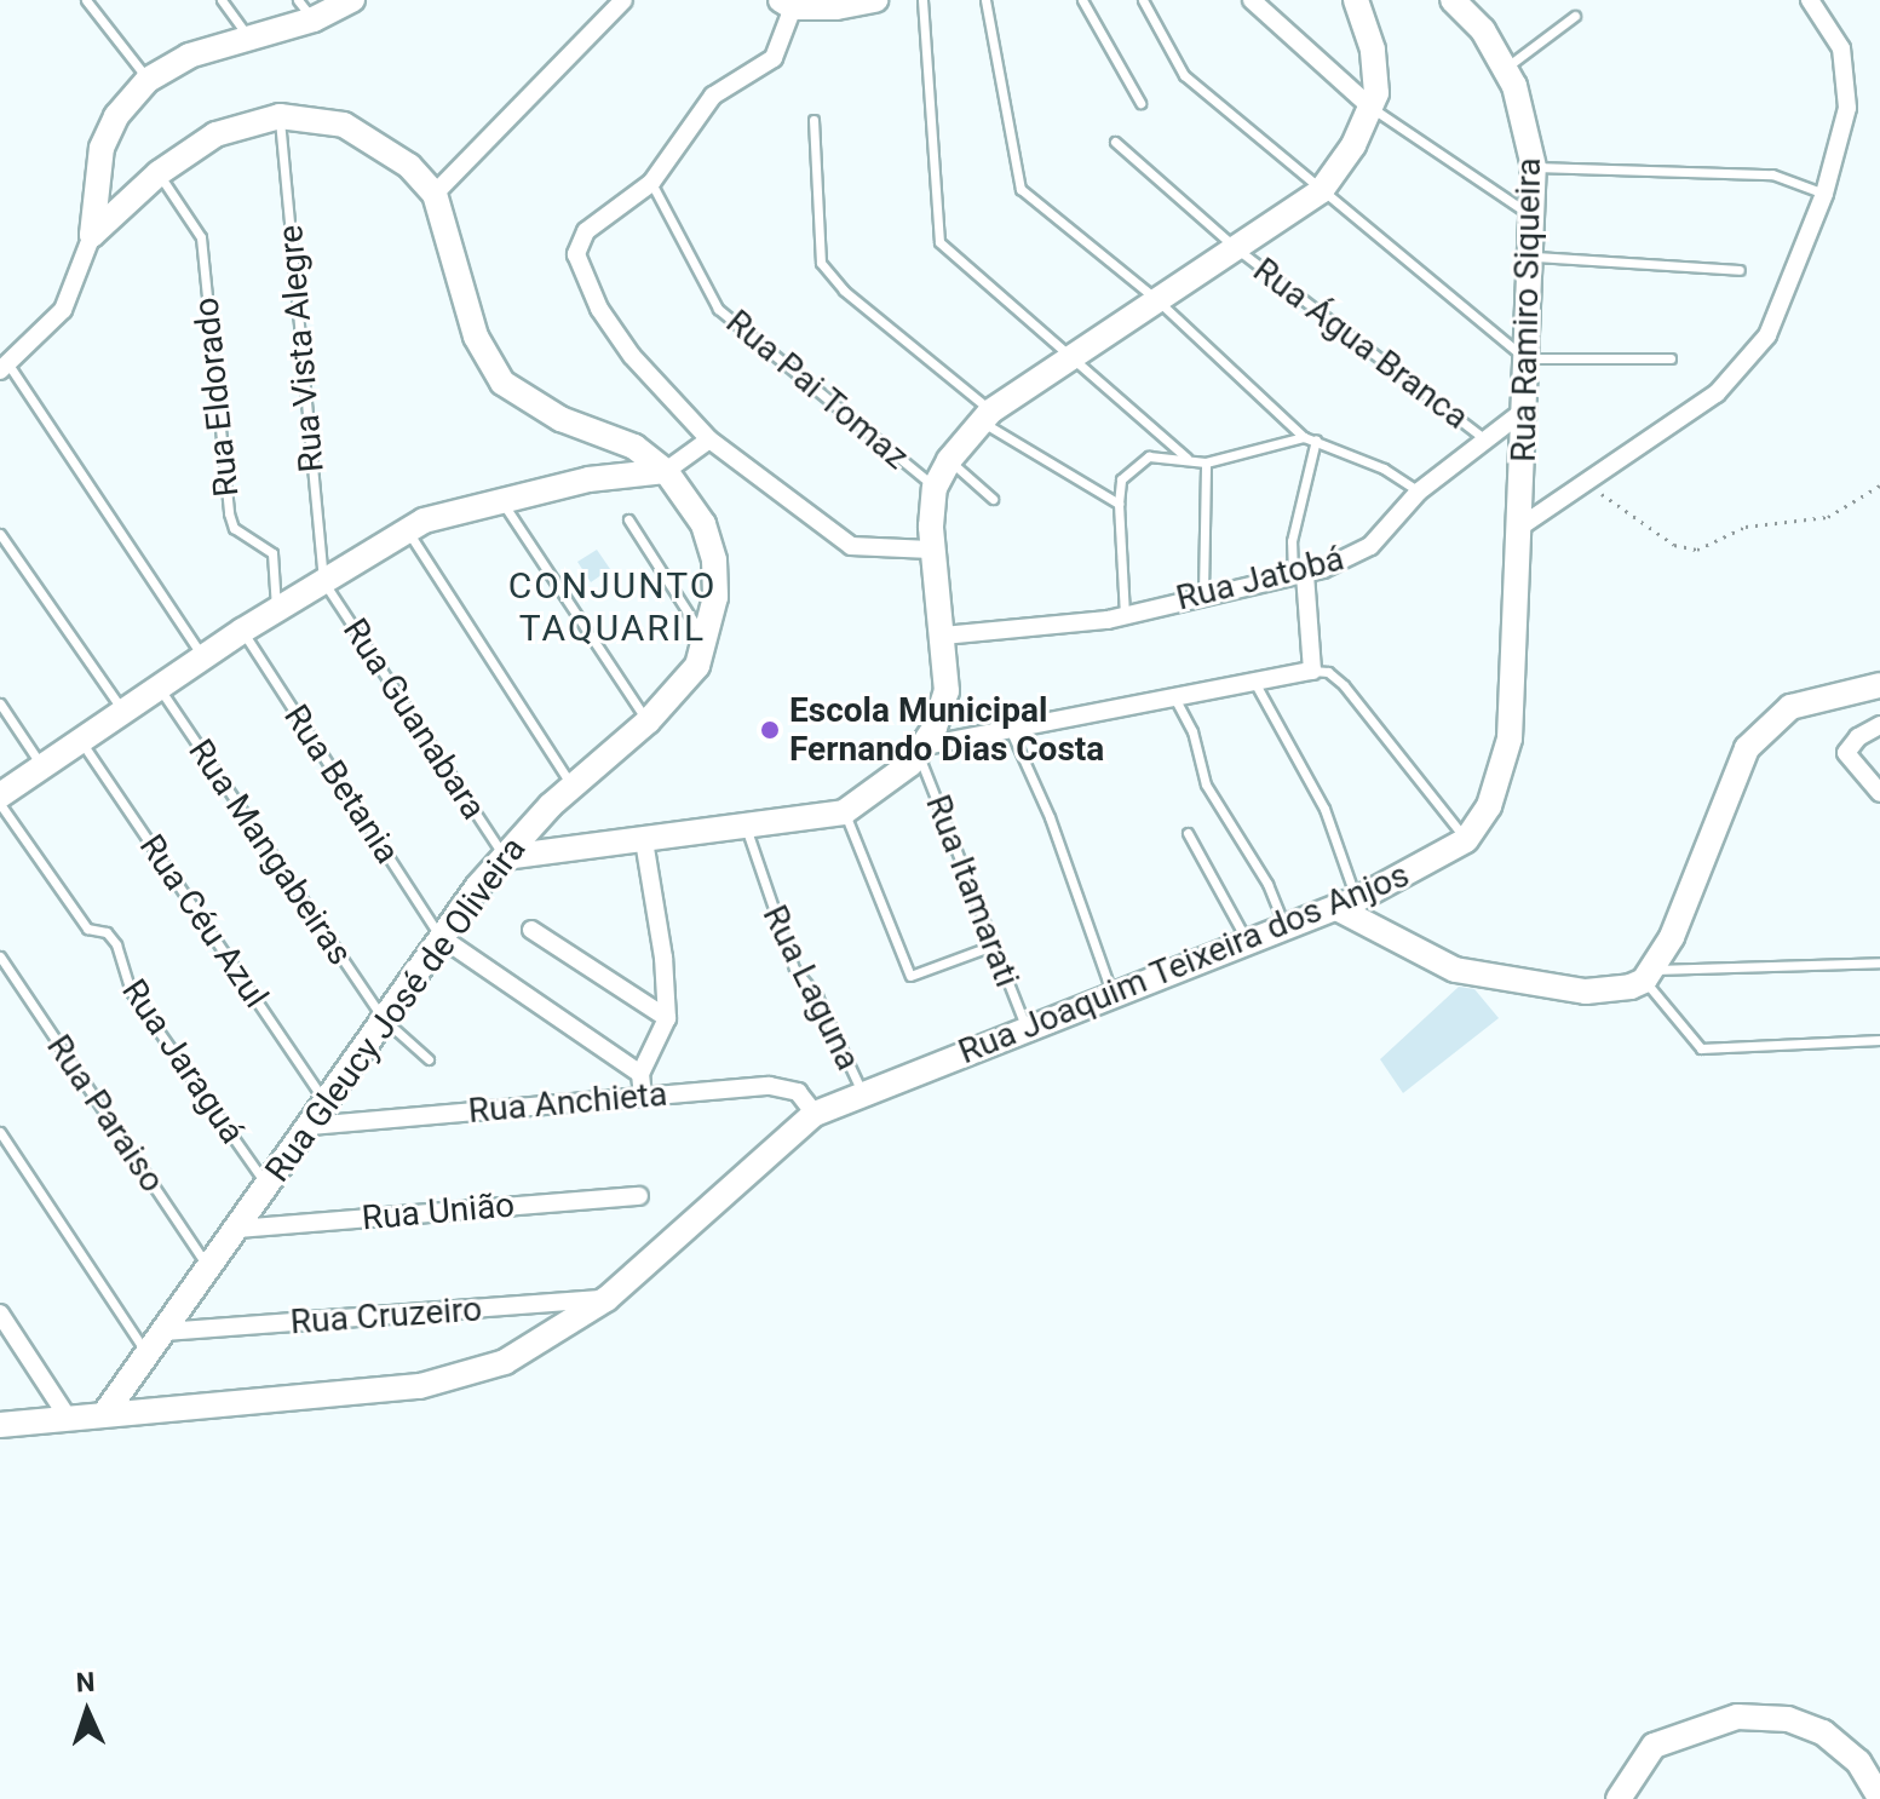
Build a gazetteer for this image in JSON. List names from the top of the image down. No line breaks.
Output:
{"streets":{"street":["Rua Ramiro Siqueira","Rua Jatobá","Rua Joaquim Teixeira dos Anjos","Rua Gleucy José de Oliveira","Rua Anchieta","Rua União","Rua Cruzeiro"],"lane":["Rua Água Branca","Rua Vista Alegre","Rua Pai Tomaz","Rua Eldorado","Rua Guanabara","Rua Betania","Rua Mangabeiras","Rua Itamarati","Rua Céu Azul","Rua Laguna","Rua Jaraguá","Rua Paraiso"]},"crossings":[["Rua Ramiro Siqueira","Rua Jatobá"],["Rua Ramiro Siqueira","Rua Joaquim Teixeira dos Anjos"],["Rua Água Branca","Rua Jatobá"],["Rua Vista Alegre","Rua Guanabara"],["Rua Vista Alegre","Rua Gleucy José de Oliveira"],["Rua Eldorado","Rua Gleucy José de Oliveira"],["Rua Guanabara","Rua Gleucy José de Oliveira"],["Rua Betania","Rua Gleucy José de Oliveira"],["Rua Mangabeiras","Rua Gleucy José de Oliveira"],["Rua Itamarati","Rua Joaquim Teixeira dos Anjos"],["Rua Céu Azul","Rua Gleucy José de Oliveira"],["Rua Joaquim Teixeira dos Anjos","Rua Laguna"],["Rua Joaquim Teixeira dos Anjos","Rua Gleucy José de Oliveira"],["Rua Joaquim Teixeira dos Anjos","Rua Anchieta"],["Rua Joaquim Teixeira dos Anjos","Rua Cruzeiro"],["Rua Gleucy José de Oliveira","Rua Jaraguá"],["Rua Gleucy José de Oliveira","Rua Anchieta"],["Rua Gleucy José de Oliveira","Rua Paraiso"],["Rua Gleucy José de Oliveira","Rua União"],["Rua Gleucy José de Oliveira","Rua Cruzeiro"]],"districts":["CONJUNTO TAQUARIL"],"places":["Escola Municipal Fernando Dias Costa"],"north":"top"}
